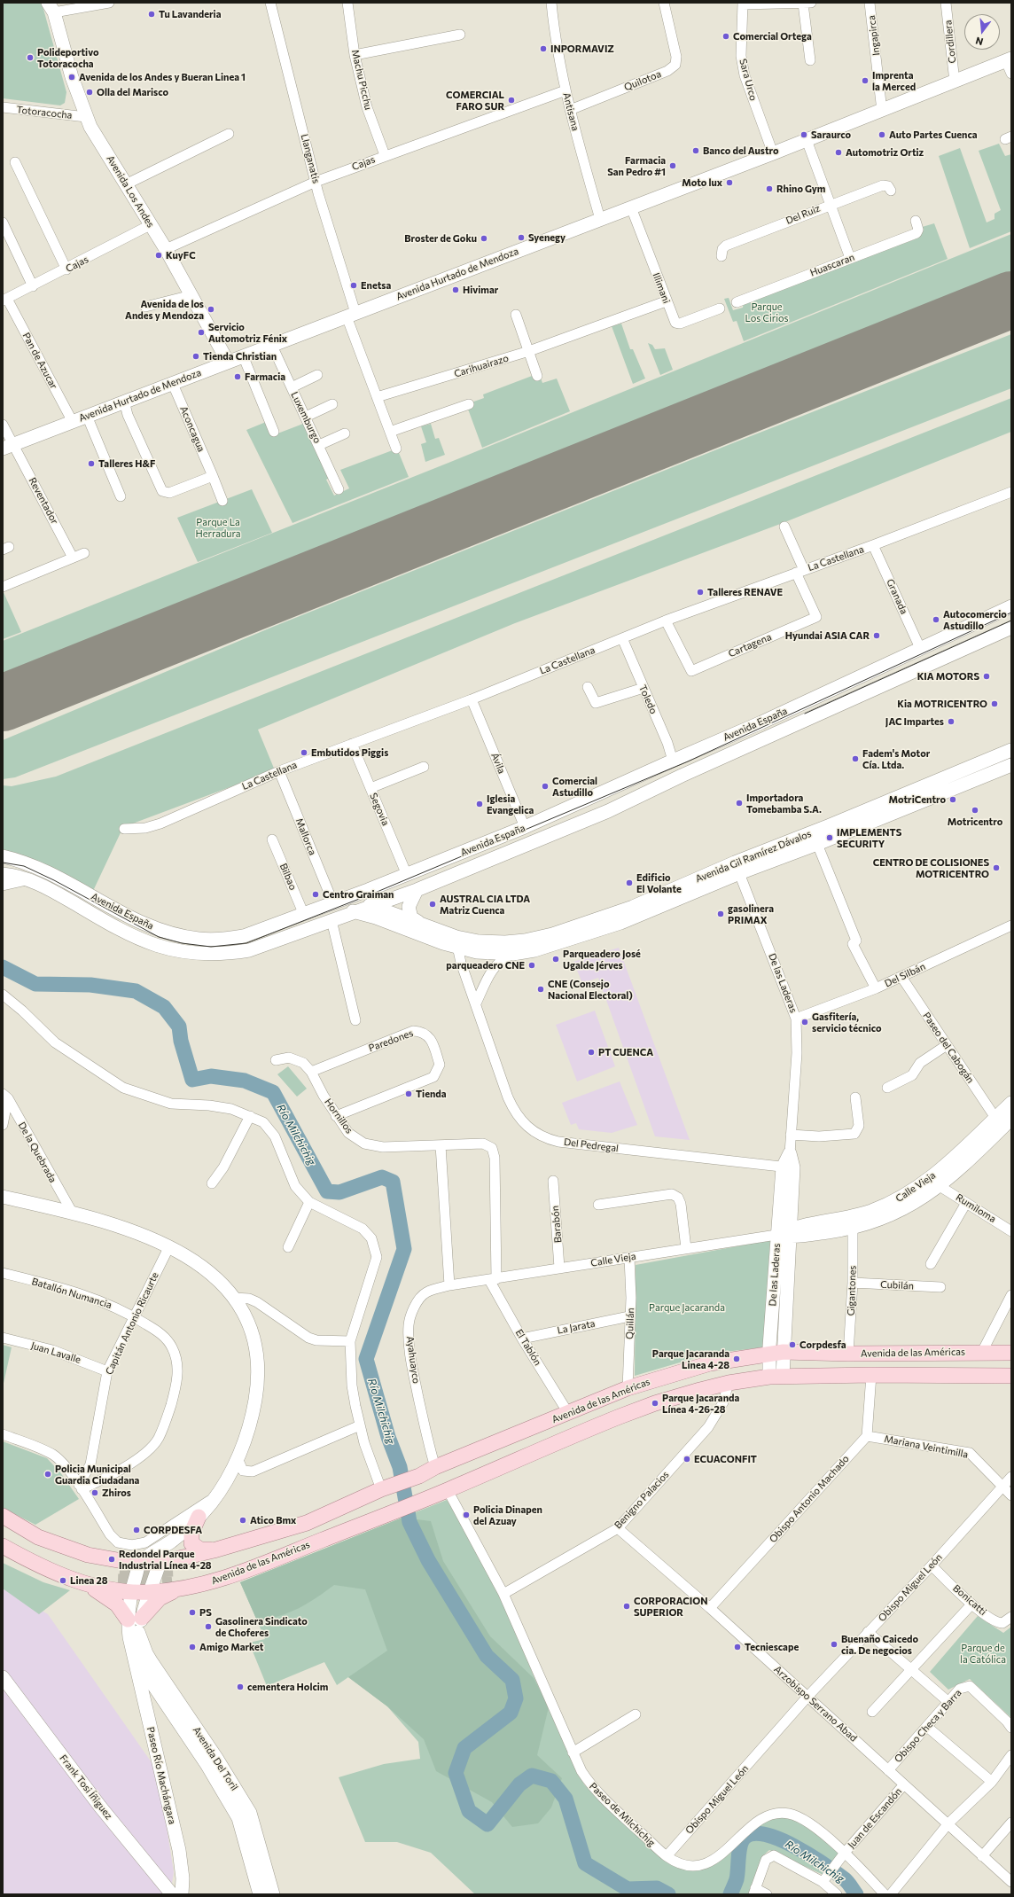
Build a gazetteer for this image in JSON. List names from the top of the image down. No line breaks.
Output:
{"streets":{"main road":["Avenida Los Andes","Avenida Hurtado de Mendoza","Avenida España","Avenida Gil Ramírez Dávalos","De las Laderas","Calle Vieja","Avenida de las Américas","Avenida Del Toril","Paseo Río Machángara","Frank Tosi Íñiguez"],"street":["Ingapirca","Cordillera","Machu Picchu","Sara Urco","Quilotoa","Antisana","Totoracocha","Llanganatis","Cajas","Del Ruiz","Huascaran","Illimani","Pan de Azucar","Carihuairazo","Luxemburgo","Aconcagua","Reventador","La Castellana","Granada","Cartagena","Toledo","Ávila","Segovia","Mallorca","Bilbao","Del Silbán","Paredones","Paseo del Cabogán","Hornillos","Del Pedregal","De la Quebrada","Rumiloma","Barabón","Cubilán","Gigantones","Batallón Numancia","Capitán Antonio Ricaurte","Quillán","La Jarata","El Tablón","Juan Lavalle","Ayahuayco","Mariana Veintimilla","Obispo Antonio Machado","Benigno Palacios","Obispo Miguel León","Bonicatti","Arzobispo Serrano Abad","Obispo Checa y Barra","Paseo de Milchichig","Juan de Escandón"]},"crossings":[["Ingapirca","Avenida Hurtado de Mendoza"],["Cordillera","Avenida Hurtado de Mendoza"],["Machu Picchu","Cajas"],["Sara Urco","Avenida Hurtado de Mendoza"],["Quilotoa","Antisana"],["Antisana","Cajas"],["Antisana","Avenida Hurtado de Mendoza"],["Totoracocha","Avenida Los Andes"],["Llanganatis","Cajas"],["Llanganatis","Avenida Hurtado de Mendoza"],["Cajas","Avenida Los Andes"],["Cajas","Pan de Azucar"],["Avenida Los Andes","Avenida Hurtado de Mendoza"],["Avenida Hurtado de Mendoza","Illimani"],["Avenida Hurtado de Mendoza","Pan de Azucar"],["Avenida Hurtado de Mendoza","Luxemburgo"],["Avenida Hurtado de Mendoza","Aconcagua"],["Avenida Hurtado de Mendoza","Reventador"],["Illimani","Carihuairazo"],["La Castellana","Granada"],["La Castellana","Cartagena"],["La Castellana","Toledo"],["La Castellana","Ávila"],["La Castellana","Segovia"],["La Castellana","Mallorca"],["Granada","Avenida España"],["Toledo","Avenida España"],["Avenida España","Ávila"],["Avenida España","Segovia"],["Avenida España","Mallorca"],["Avenida España","Avenida Gil Ramírez Dávalos"],["Avenida España","Bilbao"],["Avenida Gil Ramírez Dávalos","De las Laderas"],["Avenida Gil Ramírez Dávalos","Del Pedregal"],["Del Silbán","De las Laderas"],["Del Silbán","Paseo del Cabogán"],["De las Laderas","Del Pedregal"],["De las Laderas","Calle Vieja"],["De las Laderas","Avenida de las Américas"],["Paredones","Hornillos"],["Paseo del Cabogán","Calle Vieja"],["Hornillos","El Tablón"],["Calle Vieja","Rumiloma"],["Calle Vieja","Barabón"],["Calle Vieja","Gigantones"],["Calle Vieja","Quillán"],["Calle Vieja","El Tablón"],["Calle Vieja","Ayahuayco"],["Cubilán","Gigantones"],["Gigantones","Avenida de las Américas"],["Batallón Numancia","Capitán Antonio Ricaurte"],["Capitán Antonio Ricaurte","Juan Lavalle"],["Quillán","La Jarata"],["Quillán","Avenida de las Américas"],["La Jarata","El Tablón"],["El Tablón","Avenida de las Américas"],["Avenida de las Américas","Ayahuayco"],["Avenida de las Américas","Benigno Palacios"],["Avenida de las Américas","Paseo Río Machángara"],["Avenida de las Américas","Paseo de Milchichig"],["Mariana Veintimilla","Obispo Antonio Machado"],["Mariana Veintimilla","Obispo Miguel León"],["Obispo Antonio Machado","Arzobispo Serrano Abad"],["Benigno Palacios","Arzobispo Serrano Abad"],["Benigno Palacios","Paseo de Milchichig"],["Obispo Miguel León","Bonicatti"],["Obispo Miguel León","Arzobispo Serrano Abad"],["Obispo Miguel León","Paseo de Milchichig"],["Arzobispo Serrano Abad","Obispo Checa y Barra"],["Arzobispo Serrano Abad","Juan de Escandón"],["Avenida Del Toril","Paseo Río Machángara"],["Paseo de Milchichig","Juan de Escandón"]],"water":["Río Milchichig"],"parks":["Parque Los Cirios","Parque La Herradura","Parque Jacaranda","Parque de la Católica"],"places":["Tu Lavanderia","Comercial Ortega","INPORMAVIZ","Polideportivo Totoracocha","Avenida de los Andes y Bueran Linea 1","Imprenta la Merced","Olla del Marisco","COMERCIAL FARO SUR","Saraurco","Auto Partes Cuenca","Banco del Austro","Automotriz Ortiz","Farmacia San Pedro #1","Moto lux","Rhino Gym","Syenegy","Broster de Goku","KuyFC","Enetsa","Hivimar","Avenida de los Andes y Mendoza","Servicio Automotriz Fénix","Tienda Christian","Farmacia","Talleres H&F","Talleres RENAVE","Autocomercio Astudillo","Hyundai ASIA CAR","KIA MOTORS","Kia MOTRICENTRO","JAC Impartes","Embutidos Piggis","Fadem's Motor Cía. Ltda.","Comercial Astudillo","MotriCentro","Importadora Tomebamba S.A.","Iglesia Evangelica","Motricentro","IMPLEMENTS SECURITY","CENTRO DE COLISIONES MOTRICENTRO","Edificio El Volante","Centro Graiman","AUSTRAL CIA LTDA Matriz Cuenca","gasolinera PRIMAX","Parqueadero José Ugalde Jérves","parqueadero CNE","CNE (Consejo Nacional Electoral)","Gasfitería, servicio técnico","PT CUENCA","Tienda","Corpdesfa","Parque Jacaranda Linea 4-28","Parque Jacaranda Línea 4-26-28","ECUACONFIT","Policia Municipal Guardia Ciudadana","Zhiros","Policia Dinapen del Azuay","Atico Bmx","CORPDESFA","Redondel Parque Industrial Línea 4-28","Linea 28","CORPORACION SUPERIOR","PS","Gasolinera Sindicato de Choferes","Buenaño Caicedo cia. De negocios","Amigo Market","Tecniescape","cementera Holcim"],"north":"bottom"}
